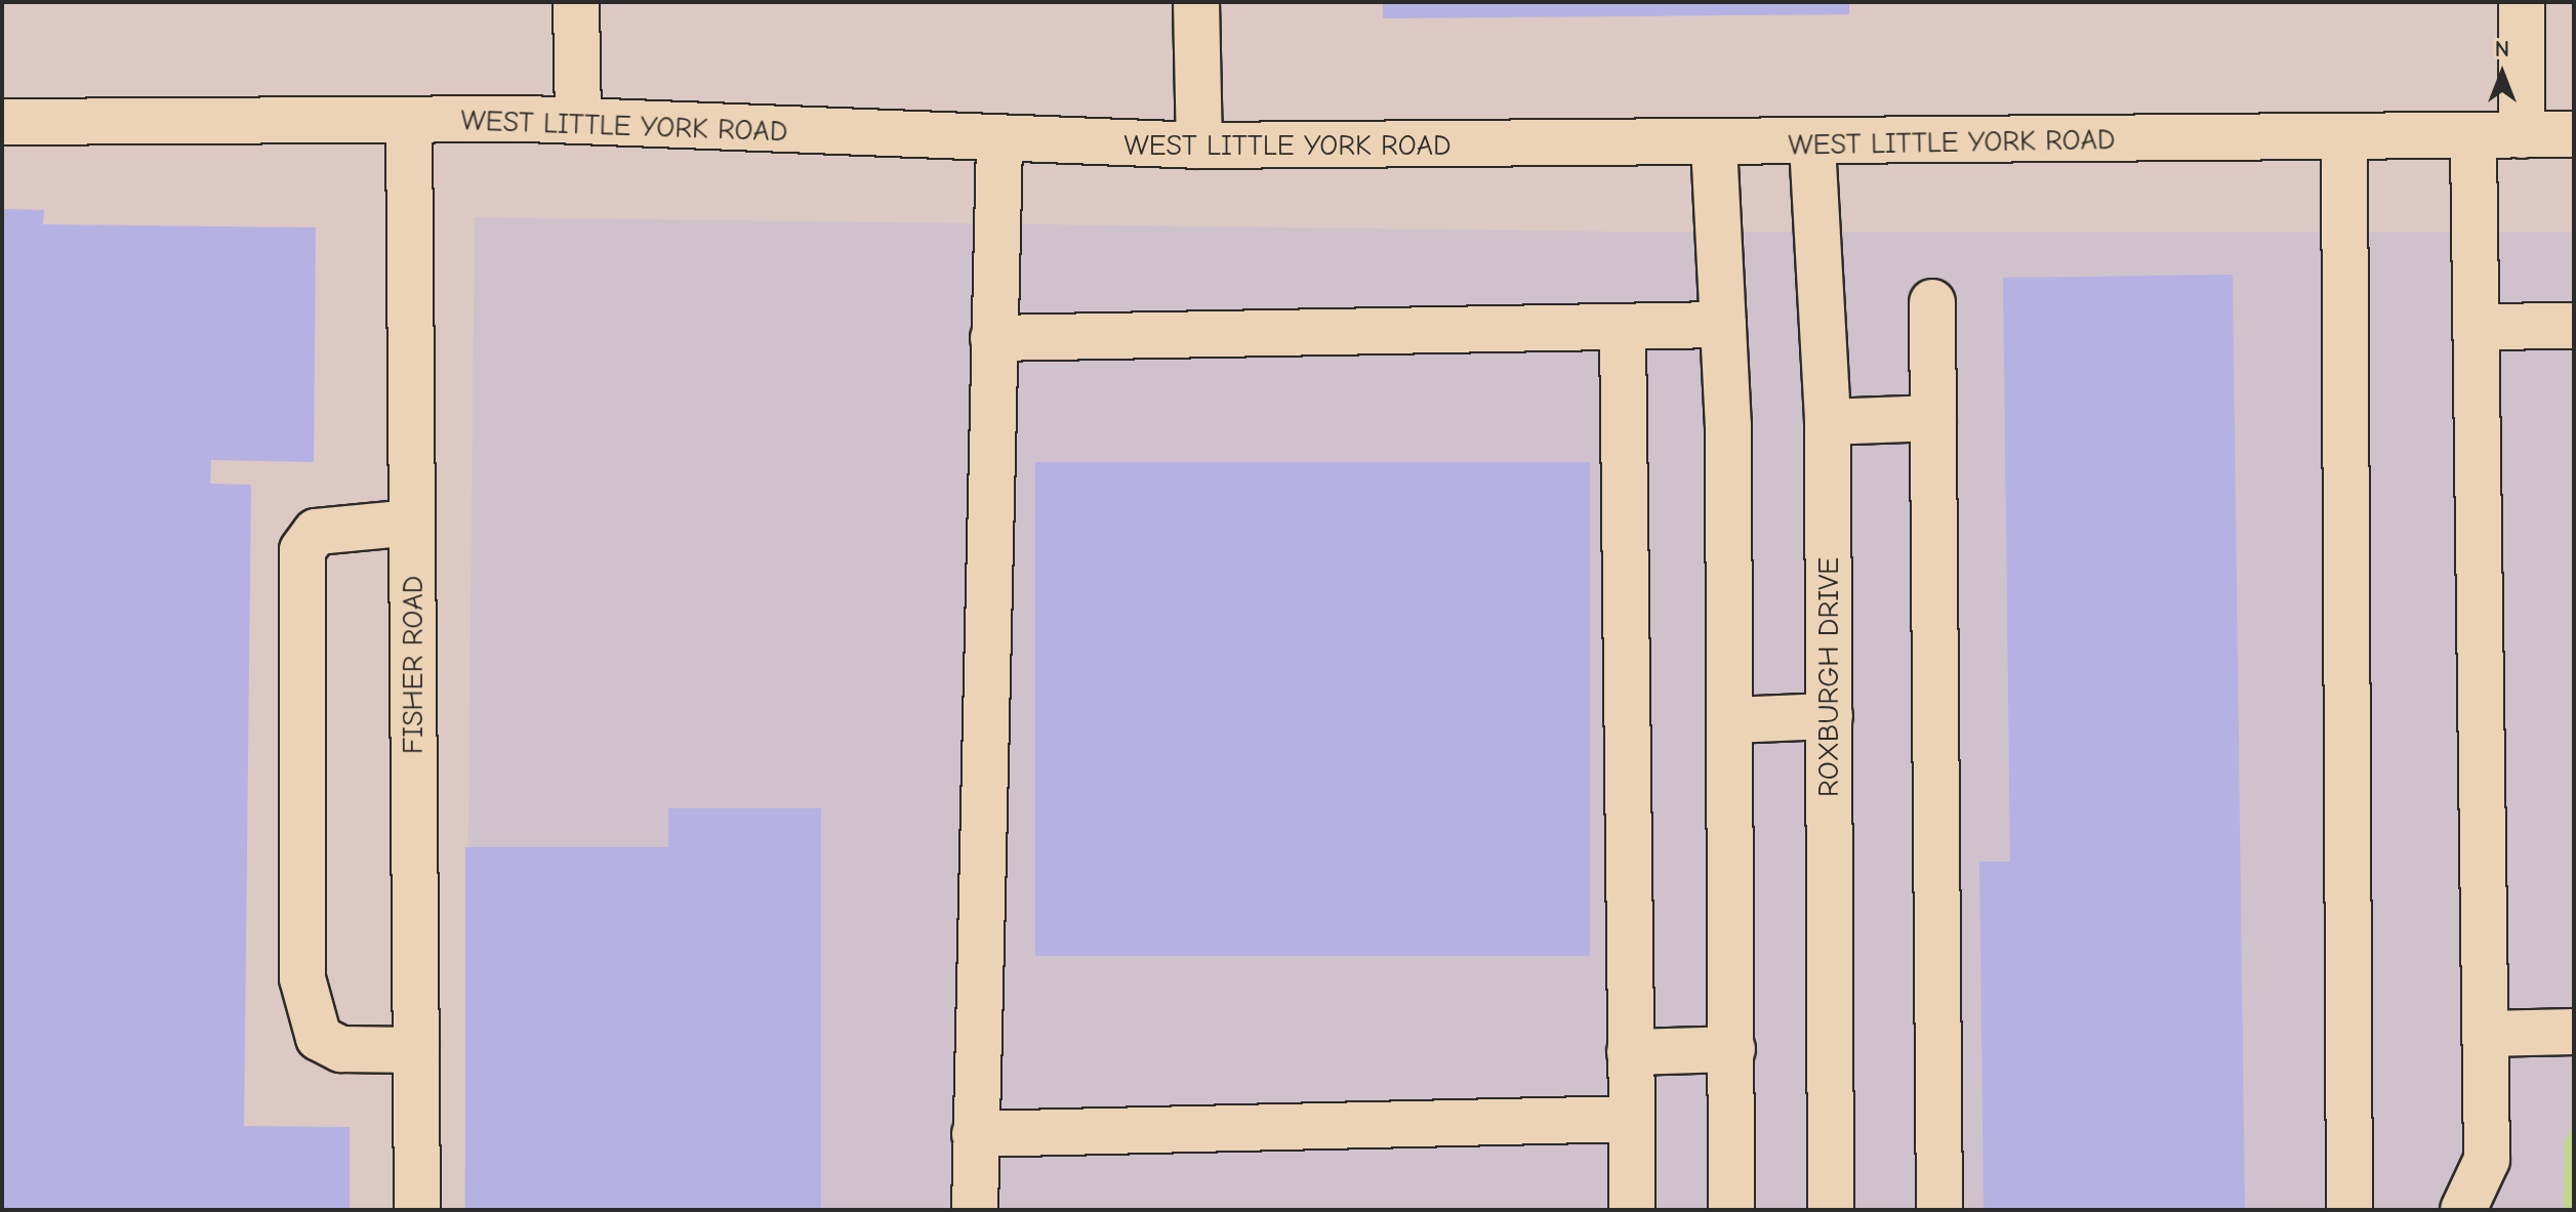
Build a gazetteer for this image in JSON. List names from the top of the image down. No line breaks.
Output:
{"streets":{"street":["WEST LITTLE YORK ROAD","FISHER ROAD","ROXBURGH DRIVE"]},"crossings":[["WEST LITTLE YORK ROAD","FISHER ROAD"],["WEST LITTLE YORK ROAD","ROXBURGH DRIVE"]],"north":"top"}
